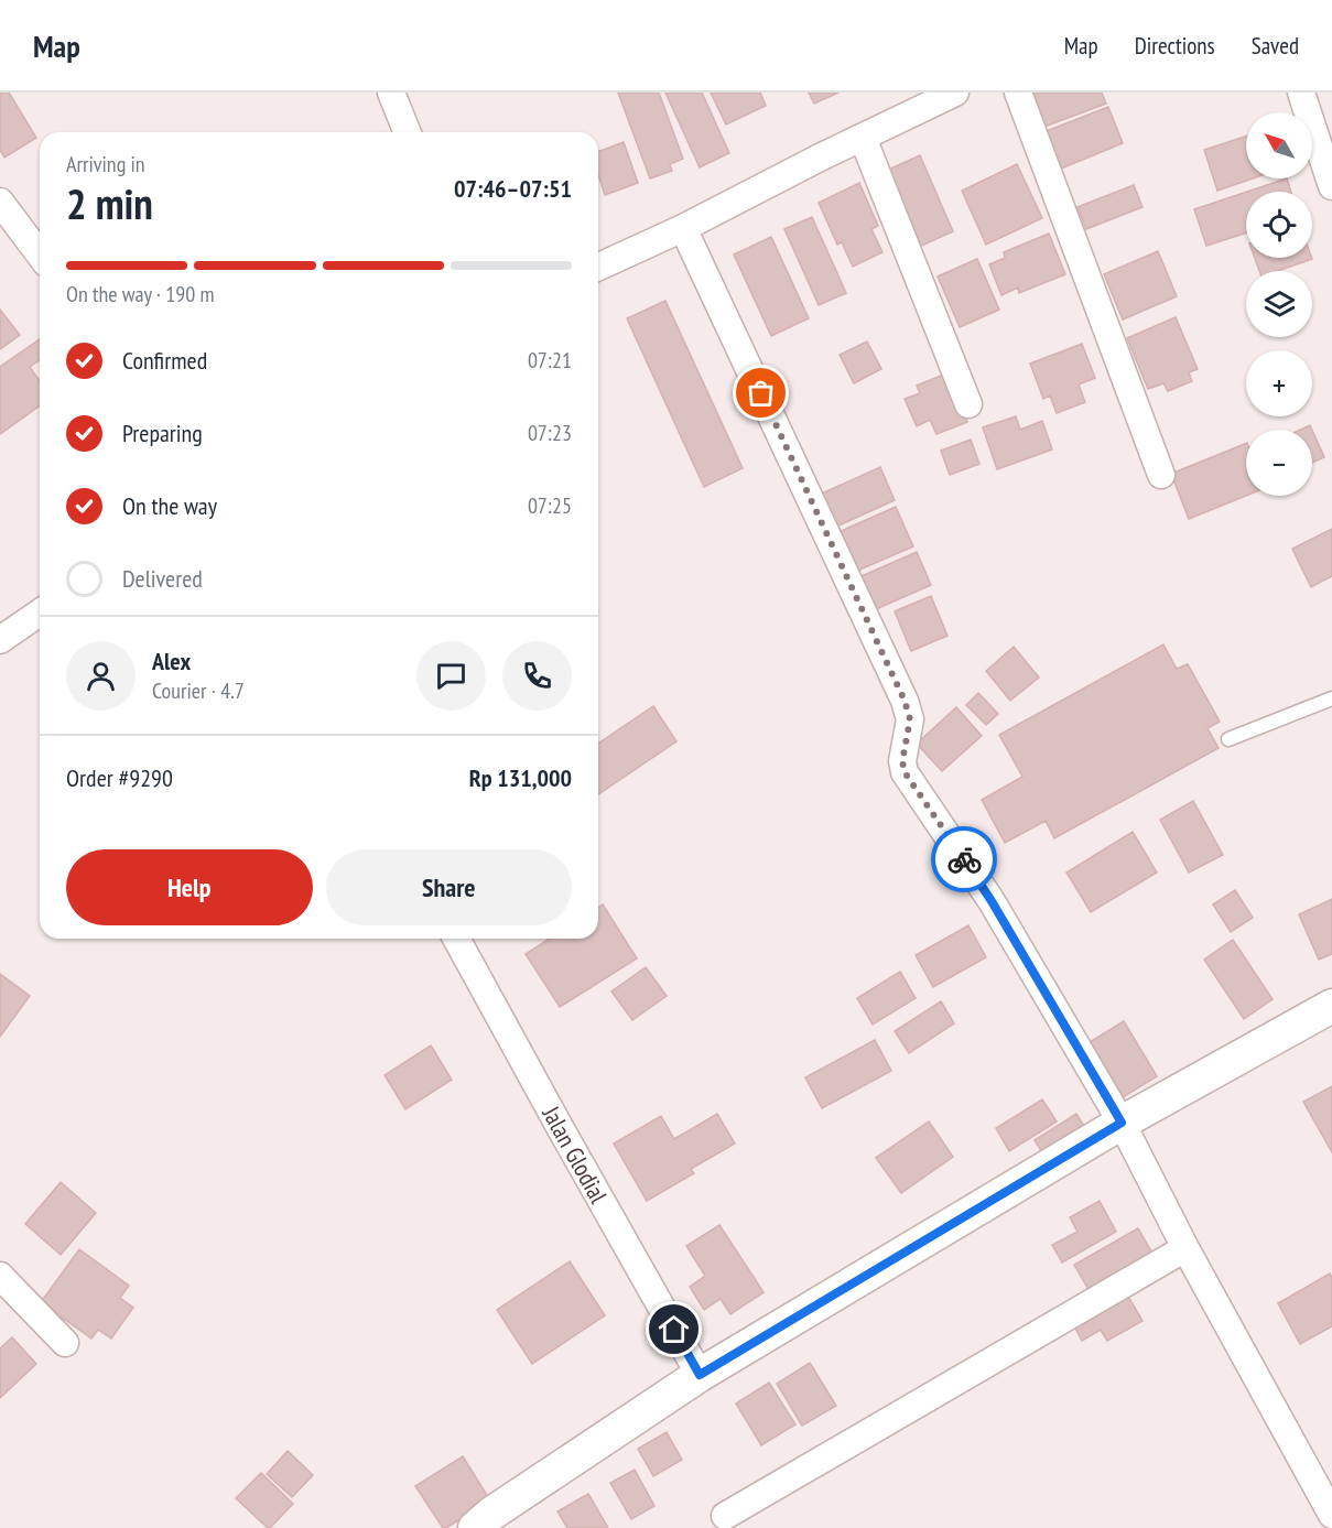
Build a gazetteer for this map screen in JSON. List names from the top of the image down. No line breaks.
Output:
{"streets":{"street":["Jalan Glodial"]},"north":"top left","page":{"header":"Map","nav":["Map","Directions","Saved"],"map_buttons":["+","−"],"heading":["2 min","Arriving in","07:46–07:51"],"panel":["Alex","Courier · 4.7","Order #9290","Rp 131,000"],"bar":"On the way · 190 m","list":[["Confirmed","07:21"],["Preparing","07:23"],["On the way","07:25"],"Delivered"],"buttons":["Help","Share"]}}
